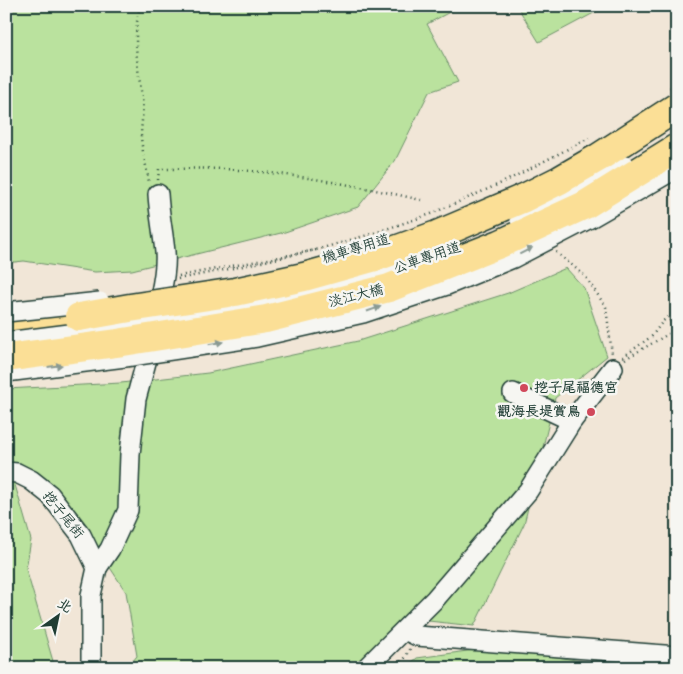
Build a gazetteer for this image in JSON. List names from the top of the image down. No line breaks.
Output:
{"streets":{"highway":["淡江大橋"],"lane":["機車專用道","公車專用道","挖子尾街"]},"places":["挖子尾福德宮","觀海長堤賞鳥"],"north":"top right"}
